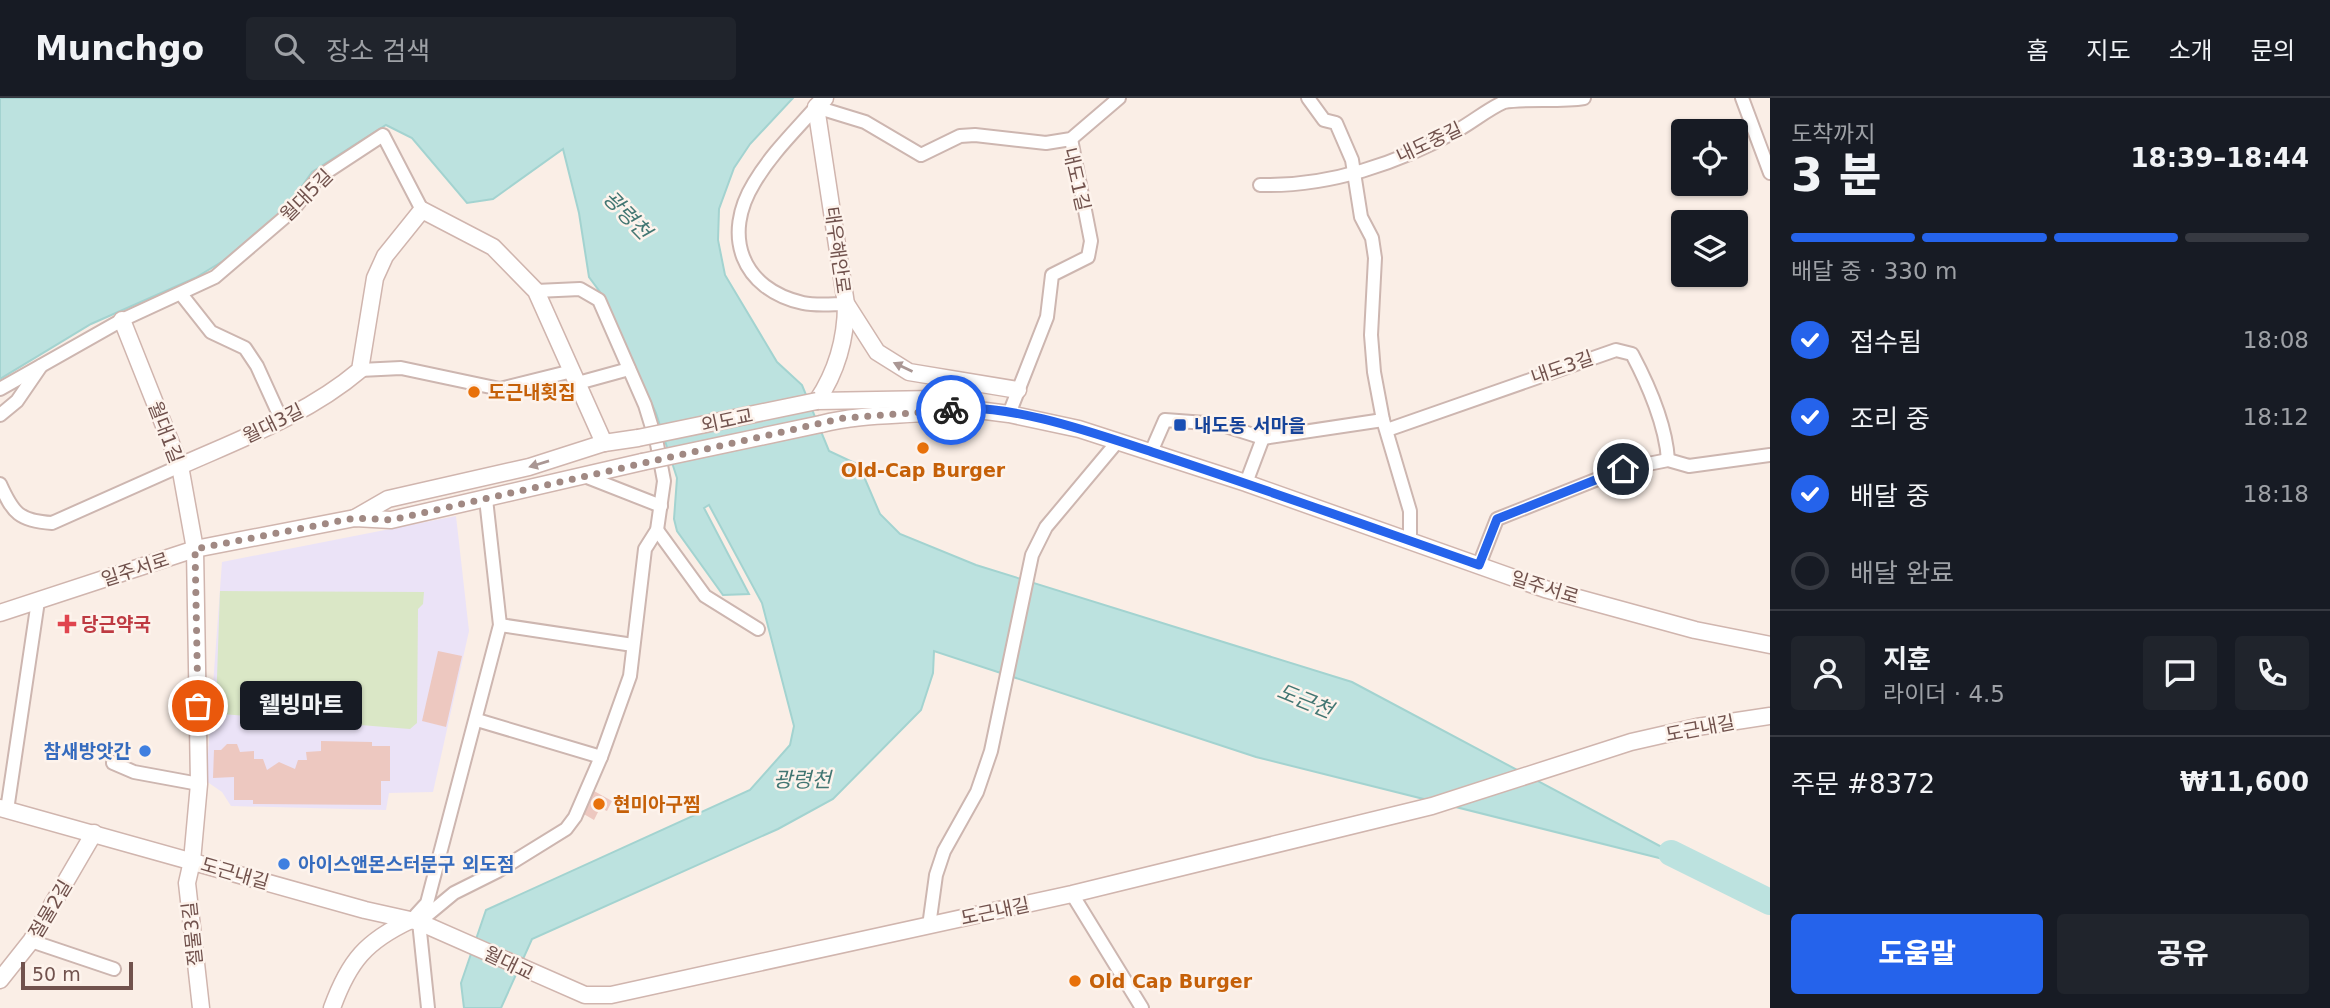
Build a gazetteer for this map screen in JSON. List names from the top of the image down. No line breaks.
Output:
{"streets":{"street":["내도중길","내도1길","월대5길","태우해안로","내도3길","외도교","월대3길","월대1길","일주서로","도근내길","절물2길","절물3길","월대교"]},"crossings":[["내도1길","태우해안로"],["내도1길","일주서로"],["월대5길","월대1길"],["내도3길","일주서로"],["외도교","일주서로"],["월대3길","월대1길"],["월대1길","일주서로"],["월대1길","절물3길"],["일주서로","도근내길"],["도근내길","절물2길"],["도근내길","절물3길"],["도근내길","월대교"]],"water":["광령천","도근천"],"places":{"other":["도근내횟집","Old-Cap Burger","웰빙마트","참새방앗간","현미아구찜","아이스앤몬스터문구 외도점","Old Cap Burger"],"transit":["내도동 서마을"],"health":["당근약국"]},"scale_bar":"50 m","page":{"header":"Munchgo","search":"장소 검색","nav":["홈","지도","소개","문의"],"heading":["3 분","도착까지","18:39–18:44"],"panel":["지훈","라이더 · 4.5","주문 #8372","₩11,600"],"bar":"배달 중 · 330 m","list":[["접수됨","18:08"],["조리 중","18:12"],["배달 중","18:18"],"배달 완료"],"bubble":"웰빙마트","buttons":["도움말","공유"],"scale":"50 m"}}
